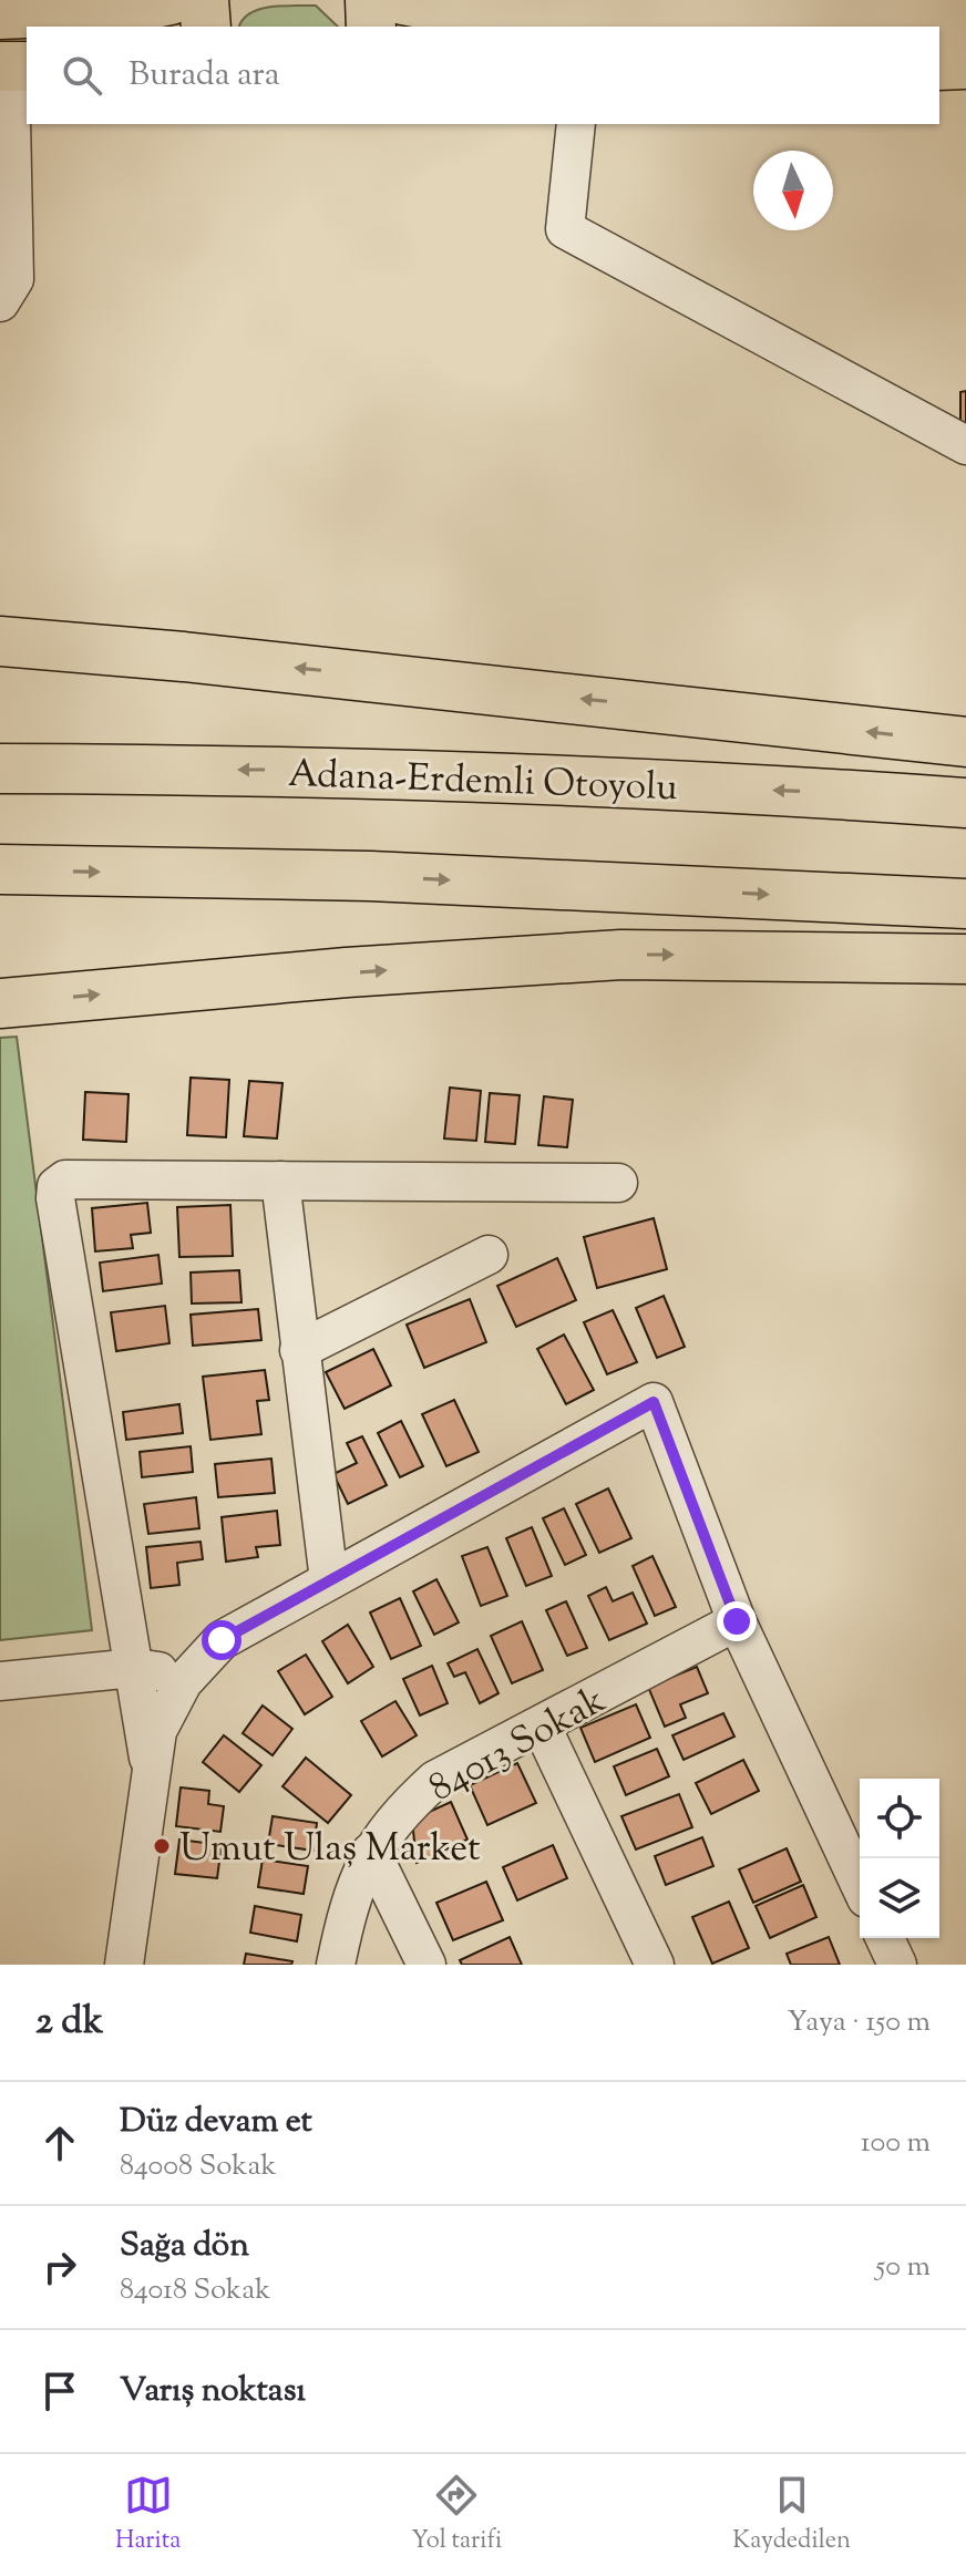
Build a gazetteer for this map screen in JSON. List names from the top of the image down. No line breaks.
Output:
{"streets":{"main road":["Adana-Erdemli Otoyolu"],"street":["84013 Sokak"]},"places":["Umut Ulaş Market"],"north":"bottom","page":{"search":"Burada ara","heading":["2 dk","Yaya · 150 m"],"list":[["Düz devam et","84008 Sokak","100 m"],["Sağa dön","84018 Sokak","50 m"],"Varış noktası"],"nav":["Harita","Yol tarifi","Kaydedilen"]}}
